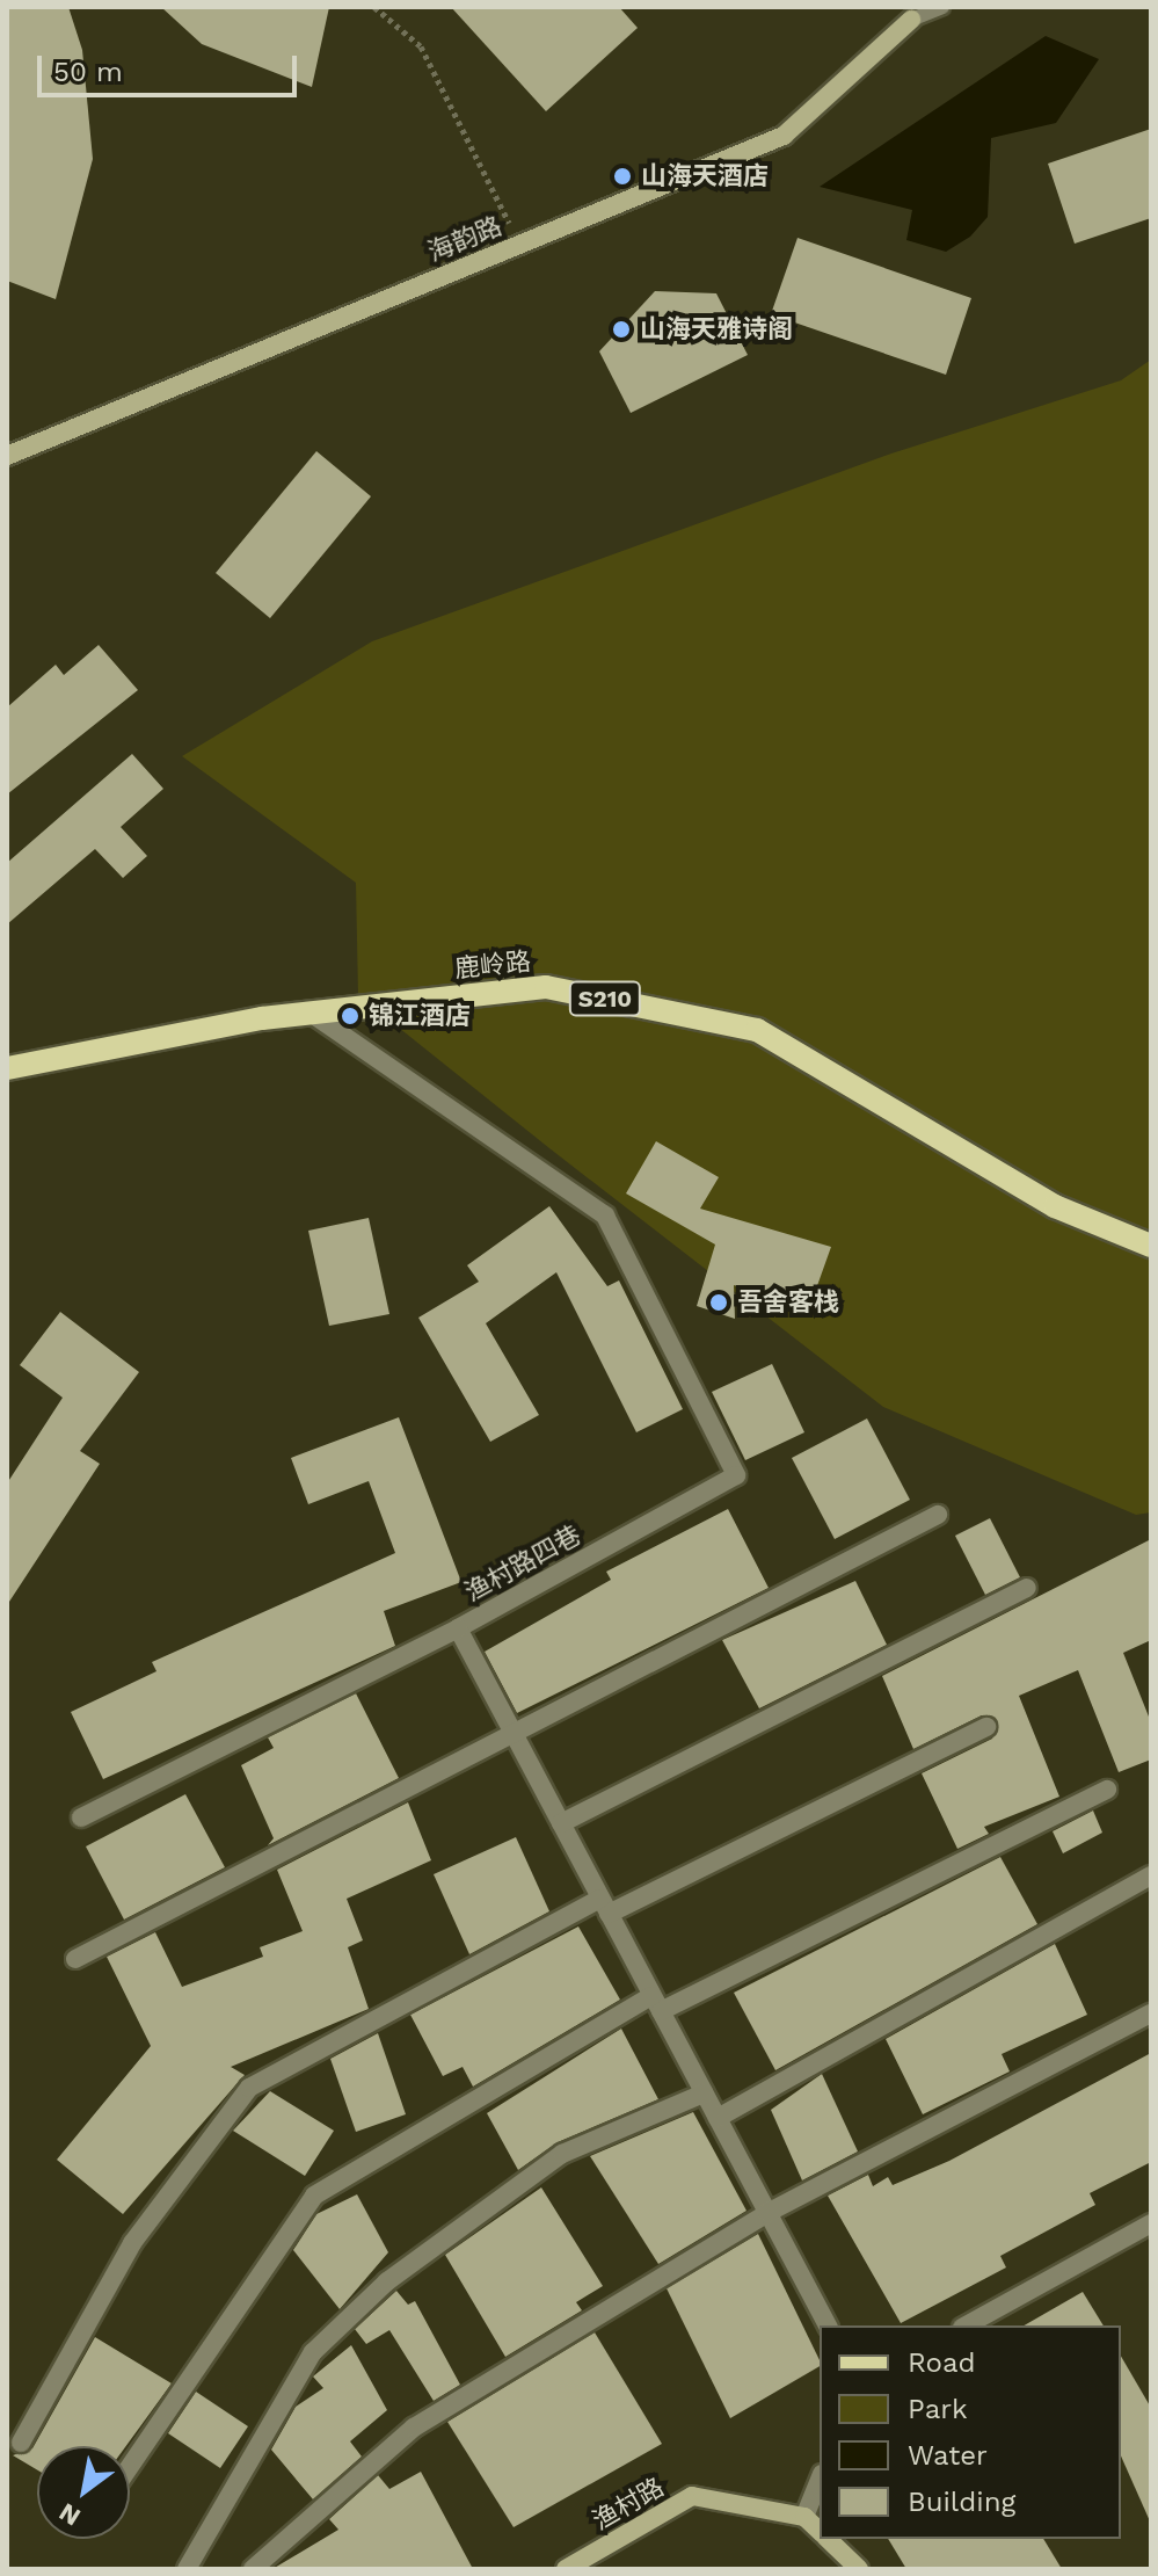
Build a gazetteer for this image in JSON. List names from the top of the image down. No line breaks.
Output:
{"streets":{"main road":["鹿岭路","S210"],"street":["海韵路","渔村路四巷","渔村路"]},"crossings":[["鹿岭路","渔村路四巷"]],"places":["山海天酒店","山海天雅诗阁","锦江酒店","吾舍客栈"],"legend":["Road","Park","Water","Building"],"scale_bar":"50 m","north":"bottom left"}
